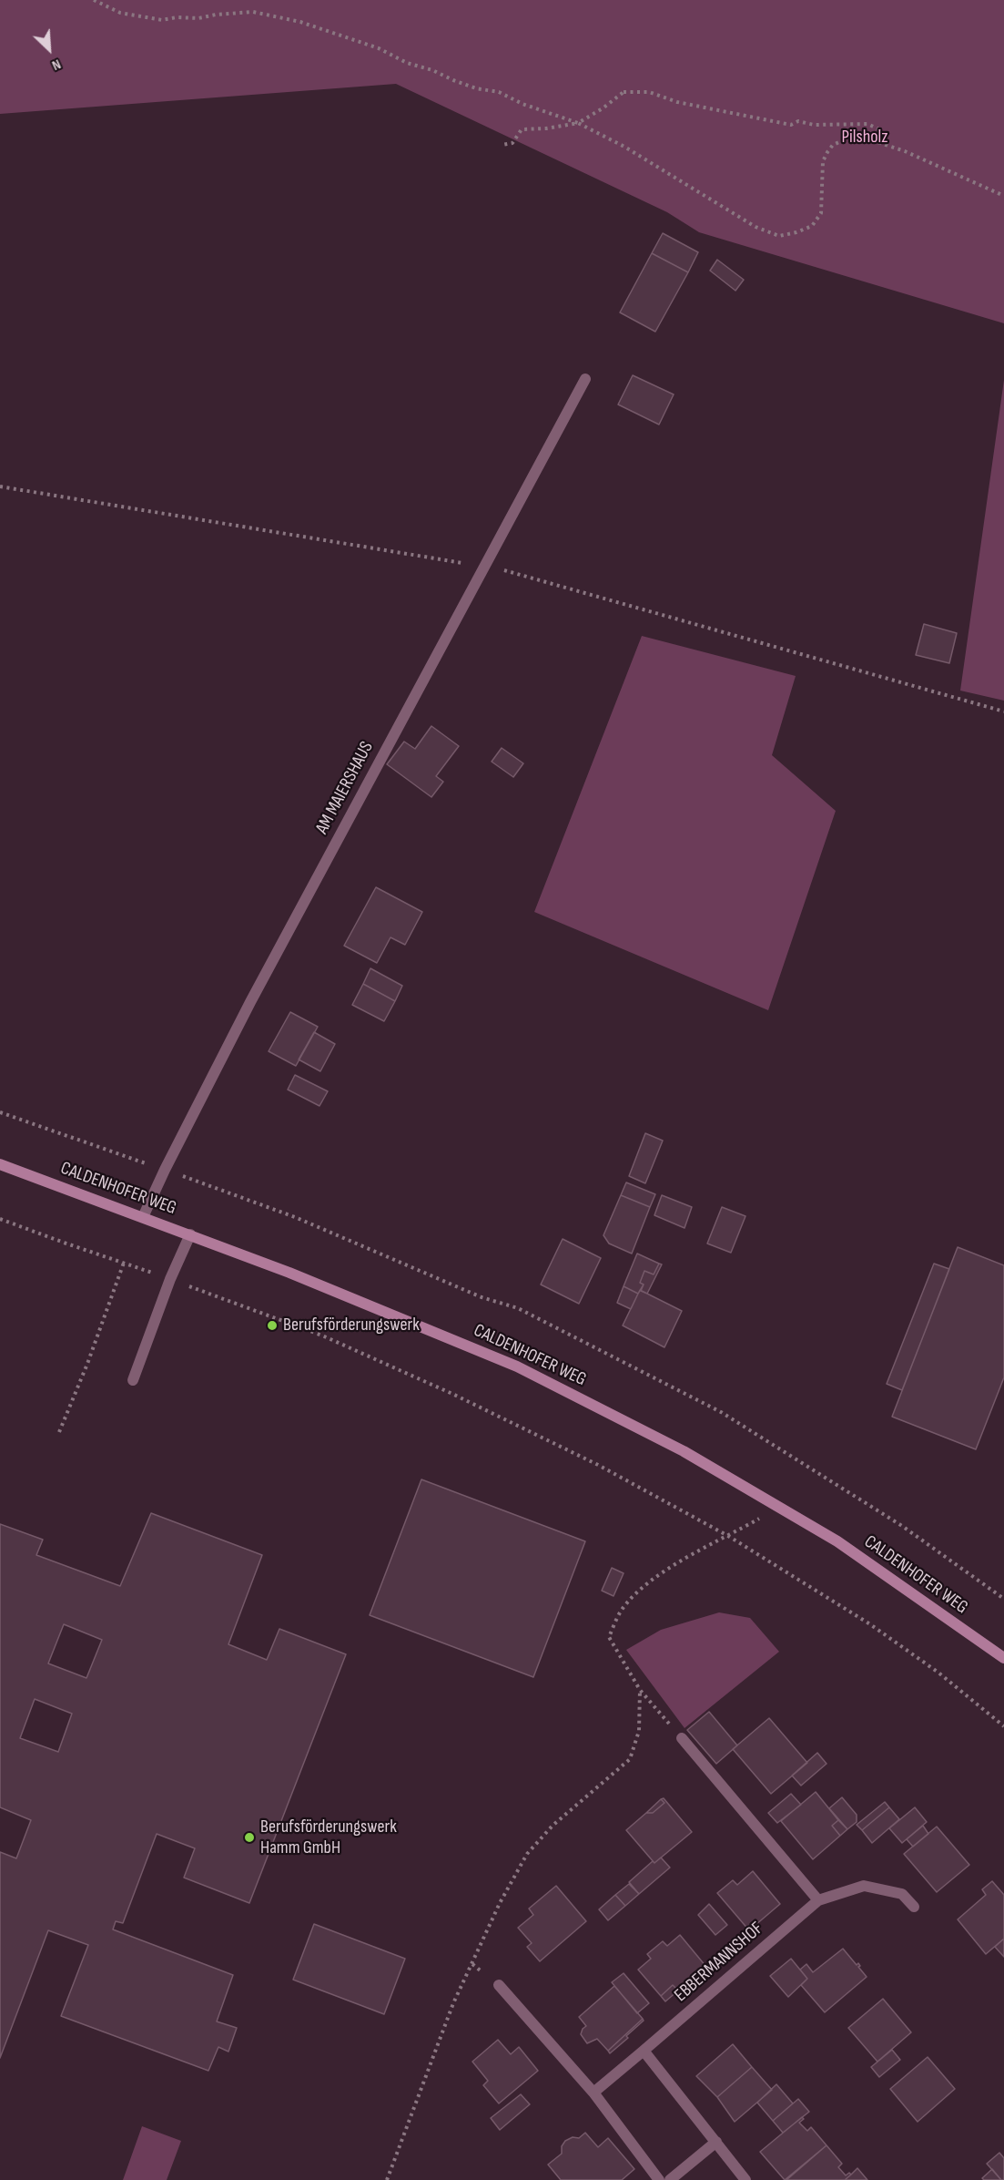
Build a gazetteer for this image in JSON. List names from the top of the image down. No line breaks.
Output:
{"streets":{"main road":["CALDENHOFER WEG"],"street":["AM MAIERSHAUS","EBBERMANNSHOF"]},"crossings":[["AM MAIERSHAUS","CALDENHOFER WEG"]],"parks":["Pilsholz"],"places":["Berufsförderungswerk","Berufsförderungswerk Hamm GmbH"],"north":"bottom right"}
